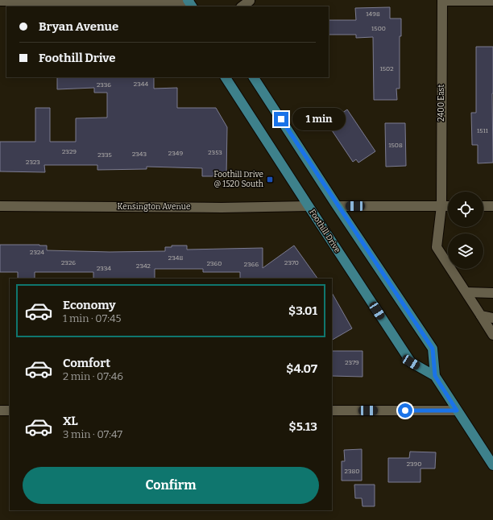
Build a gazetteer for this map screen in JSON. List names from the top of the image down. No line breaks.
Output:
{"streets":{"main road":["Foothill Drive"],"street":["2400 East","Kensington Avenue"]},"crossings":[["Kensington Avenue","Foothill Drive"]],"places":{"transit":["Foothill Drive @ 1520 South"]},"house_numbers":["1498","1500","1502","2344","2336","1511","1508","2329","2353","2349","2343","2335","2323","2324","2348","2326","2370","2360","2366","2342","2334","2379","2390","2380"],"page":{"banner":["Bryan Avenue","Foothill Drive"],"bubble":"1 min","list":[{"name":"Economy","note":"1 min · 07:45","value":"$3.01"},{"name":"Comfort","note":"2 min · 07:46","value":"$4.07"},{"name":"XL","note":"3 min · 07:47","value":"$5.13"}],"buttons":"Confirm"}}
